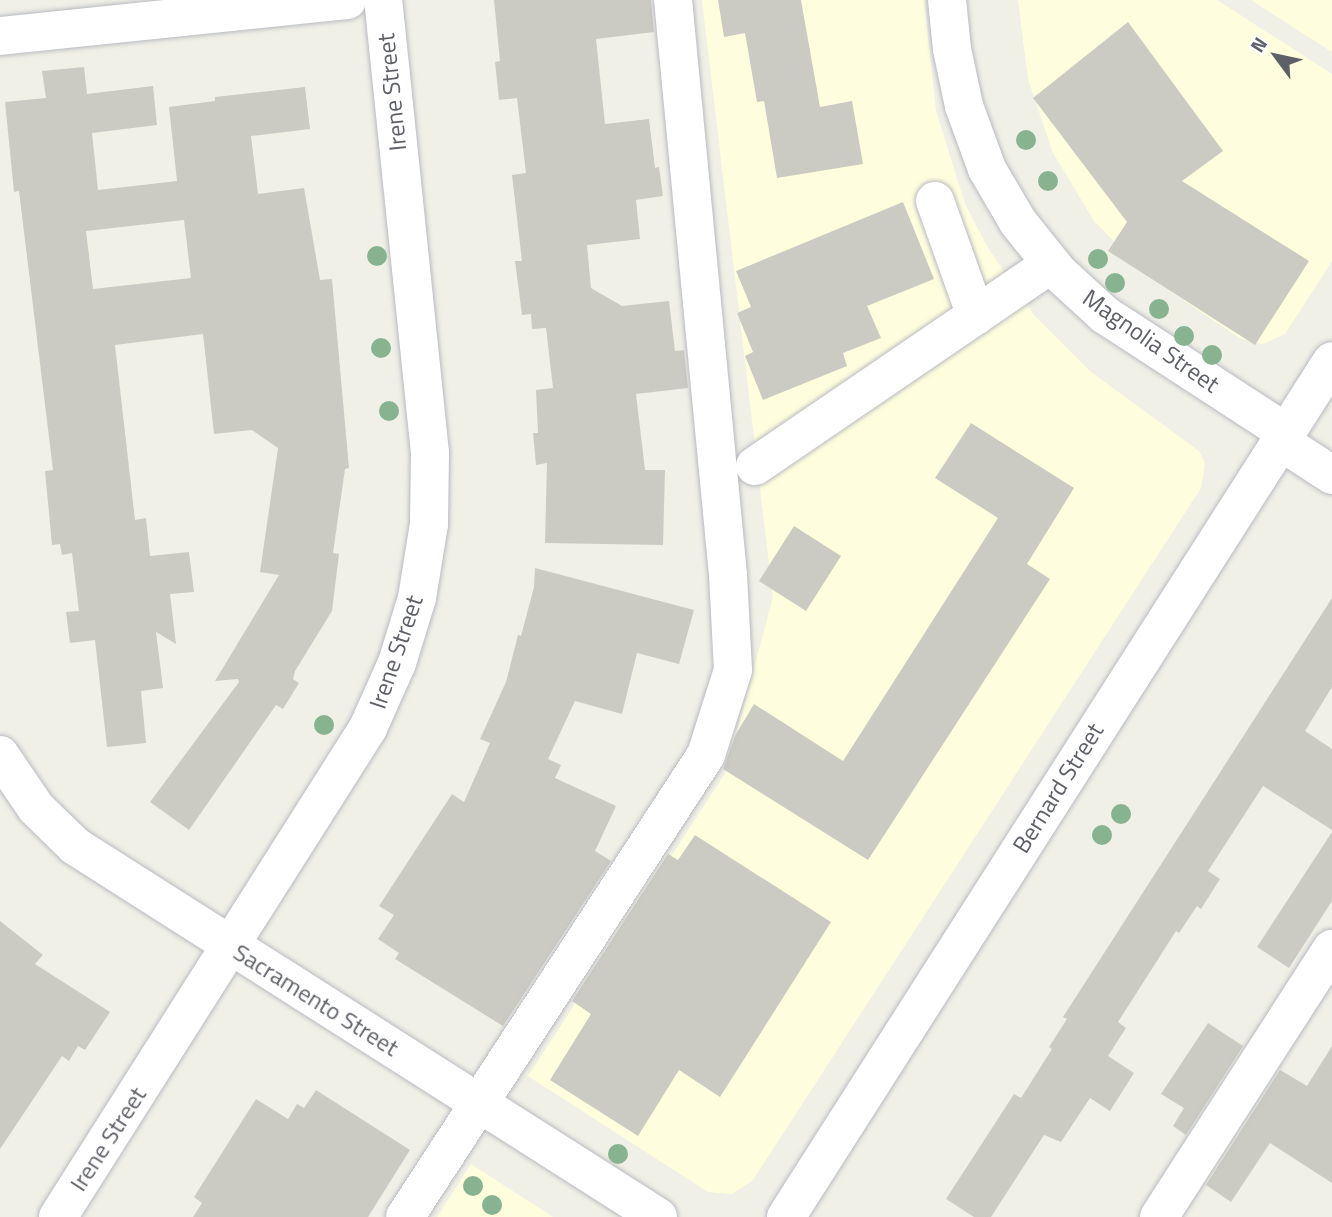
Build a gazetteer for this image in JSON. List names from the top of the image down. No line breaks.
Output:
{"streets":{"street":["Irene Street","Magnolia Street","Bernard Street","Sacramento Street"]},"crossings":[["Irene Street","Sacramento Street"],["Magnolia Street","Bernard Street"]],"north":"top left"}
